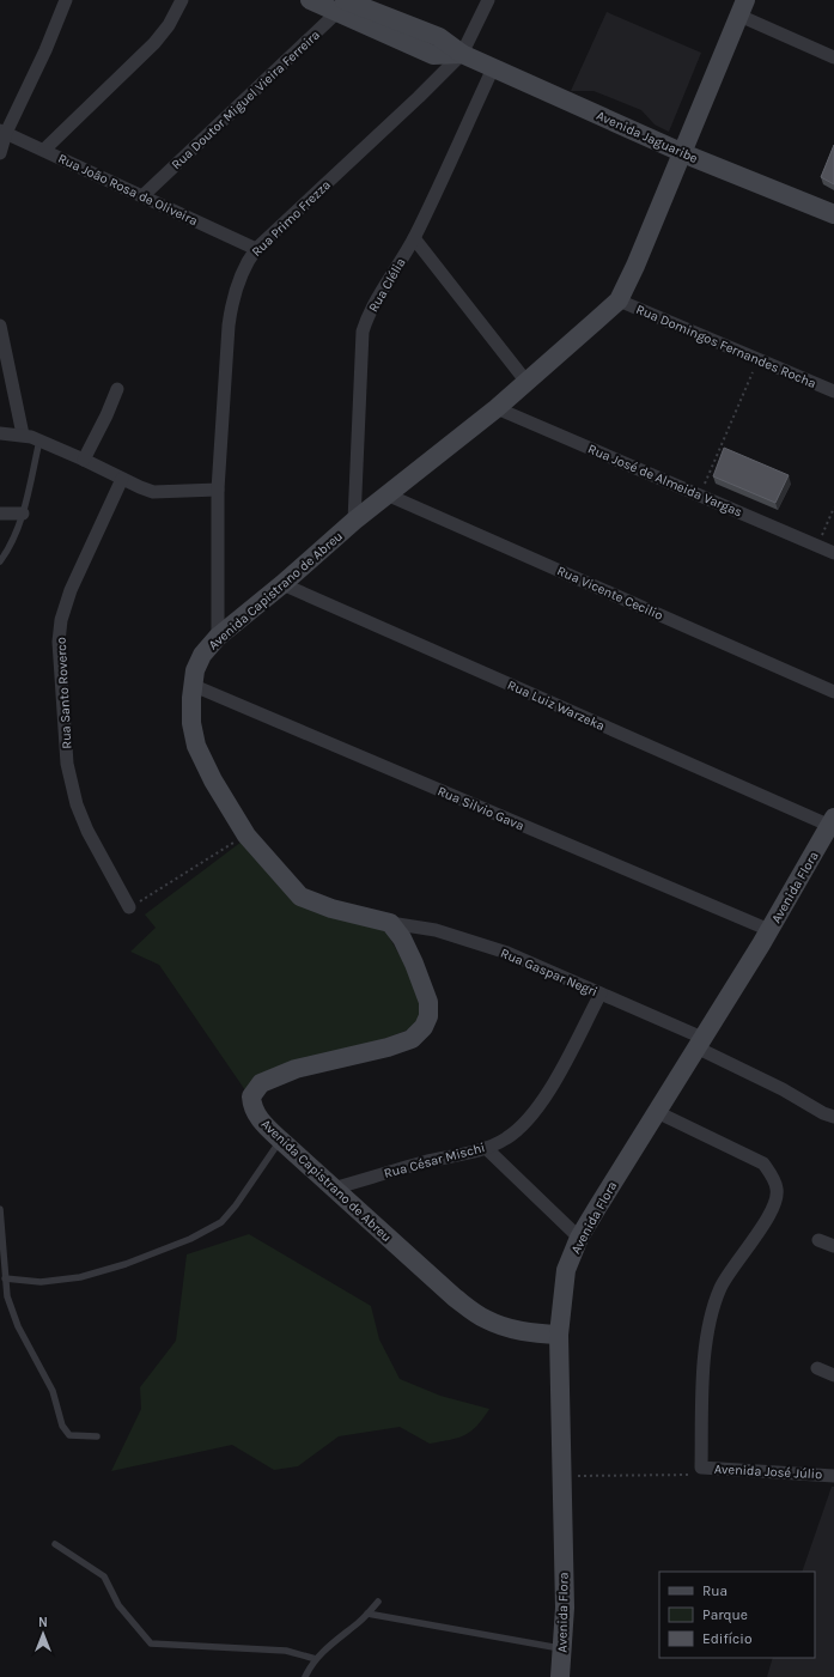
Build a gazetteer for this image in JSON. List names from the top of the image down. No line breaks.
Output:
{"streets":{"street":["Rua Doutor Miguel Vieira Ferreira","Avenida Jaguaribe","Rua João Rosa de Oliveira","Rua Primo Frezza","Rua Clélia","Rua Domingos Fernandes Rocha","Rua José de Almeida Vargas","Avenida Capistrano de Abreu","Rua Vicente Cecilio","Rua Santo Roverco","Rua Luiz Warzeka","Rua Silvio Gava","Avenida Flora","Rua Gaspar Negri","Rua César Mischi","Avenida José Júlio"]},"crossings":[["Rua Doutor Miguel Vieira Ferreira","Avenida Jaguaribe"],["Rua Doutor Miguel Vieira Ferreira","Rua João Rosa de Oliveira"],["Avenida Jaguaribe","Rua Primo Frezza"],["Avenida Jaguaribe","Rua Clélia"],["Avenida Jaguaribe","Avenida Capistrano de Abreu"],["Rua João Rosa de Oliveira","Rua Primo Frezza"],["Rua Primo Frezza","Avenida Capistrano de Abreu"],["Rua Clélia","Avenida Capistrano de Abreu"],["Rua Domingos Fernandes Rocha","Avenida Capistrano de Abreu"],["Rua José de Almeida Vargas","Avenida Capistrano de Abreu"],["Avenida Capistrano de Abreu","Rua Vicente Cecilio"],["Avenida Capistrano de Abreu","Rua Luiz Warzeka"],["Avenida Capistrano de Abreu","Rua Silvio Gava"],["Avenida Capistrano de Abreu","Avenida Flora"],["Avenida Capistrano de Abreu","Rua Gaspar Negri"],["Avenida Capistrano de Abreu","Rua César Mischi"],["Rua Luiz Warzeka","Avenida Flora"],["Rua Silvio Gava","Avenida Flora"],["Avenida Flora","Rua Gaspar Negri"],["Rua Gaspar Negri","Rua César Mischi"]],"legend":["Rua","Parque","Edifício"],"north":"top"}
